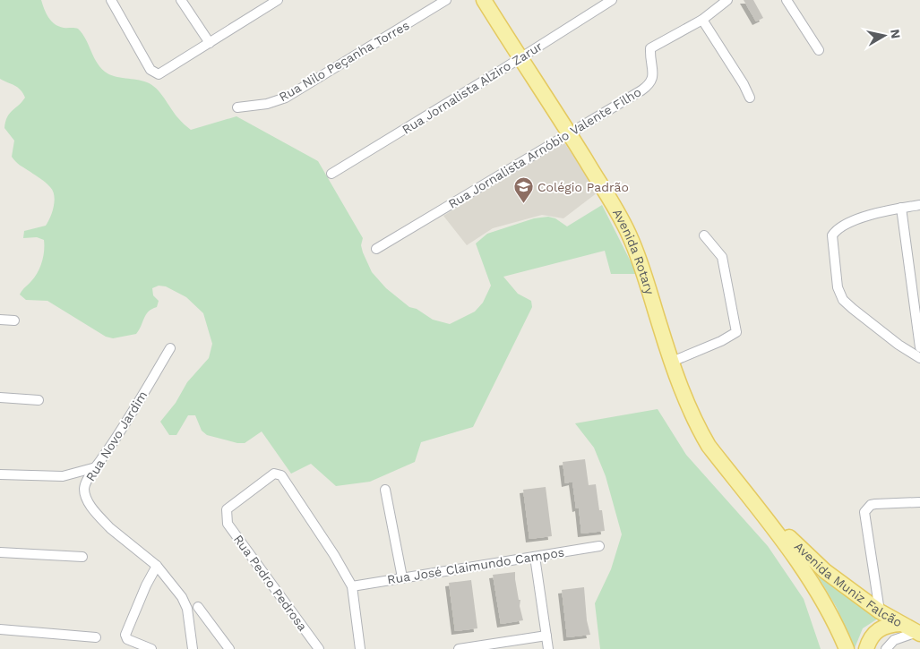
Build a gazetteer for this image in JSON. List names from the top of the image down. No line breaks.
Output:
{"streets":{"main road":["Avenida Rotary","Avenida Muniz Falcão"],"street":["Rua Nilo Peçanha Torres","Rua Jornalista Alziro Zarur","Rua Jornalista Arnóbio Valente Filho","Rua Novo Jardim","Rua José Claimundo Campos","Rua Pedro Pedrosa"]},"crossings":[["Rua Jornalista Alziro Zarur","Avenida Rotary"],["Rua Jornalista Arnóbio Valente Filho","Avenida Rotary"],["Avenida Rotary","Avenida Muniz Falcão"],["Rua José Claimundo Campos","Rua Pedro Pedrosa"]],"places":{"school or university":["Colégio Padrão"]},"north":"right"}
